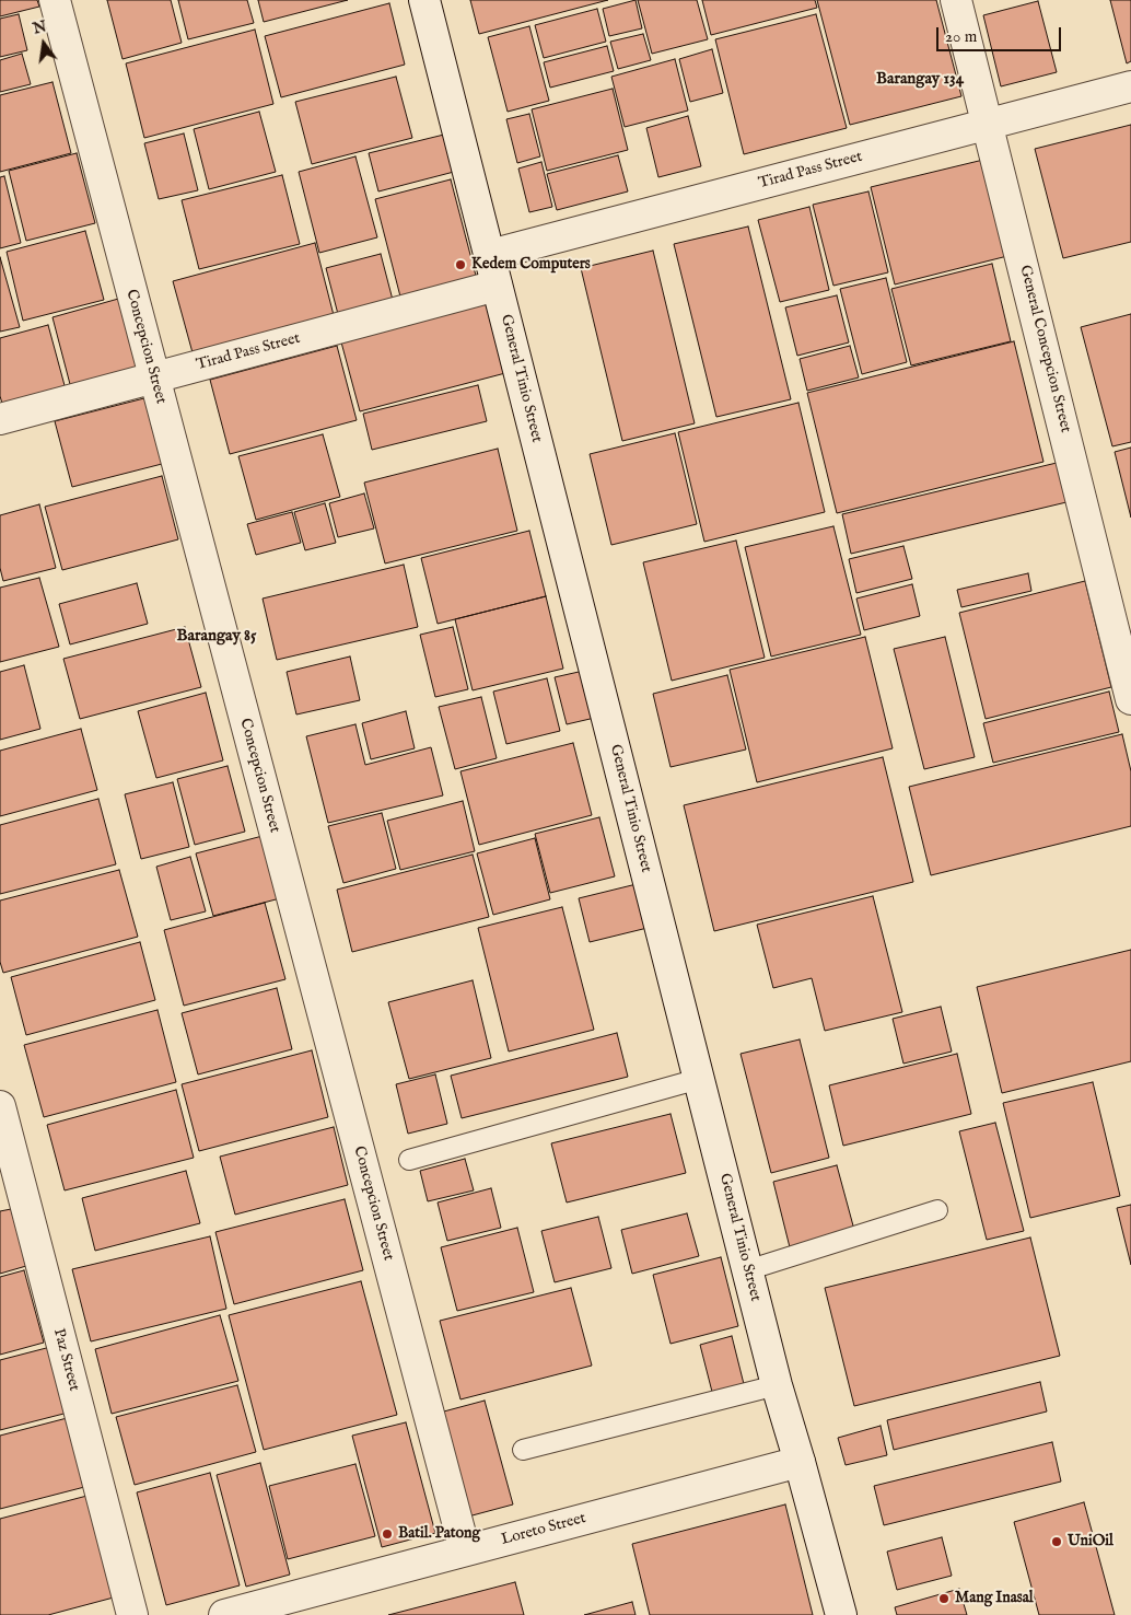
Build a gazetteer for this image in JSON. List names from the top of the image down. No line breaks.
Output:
{"streets":{"street":["Tirad Pass Street","Concepcion Street","General Concepcion Street","General Tinio Street","Paz Street","Loreto Street"]},"crossings":[["Tirad Pass Street","Concepcion Street"],["Tirad Pass Street","General Concepcion Street"],["Tirad Pass Street","General Tinio Street"],["Concepcion Street","Loreto Street"],["General Tinio Street","Loreto Street"]],"districts":["Barangay 134","Barangay 85"],"places":["Kedem Computers","Batil. Patong","UniOil","Mang Inasal"],"scale_bar":"20 m","north":"top"}
